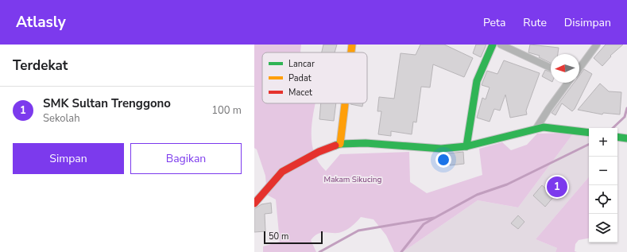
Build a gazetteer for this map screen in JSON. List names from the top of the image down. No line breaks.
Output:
{"parks":["Makam Sikucing"],"legend":["Lancar","Padat","Macet"],"scale_bar":"50 m","north":"left","page":{"header":"Atlasly","nav":["Peta","Rute","Disimpan"],"heading":"Terdekat","list":[{"mark":"1","name":"SMK Sultan Trenggono","note":"Sekolah","value":"100 m"}],"map_buttons":["+","−"],"buttons":["Simpan","Bagikan"],"pins":"1","scale":"50 m"}}
